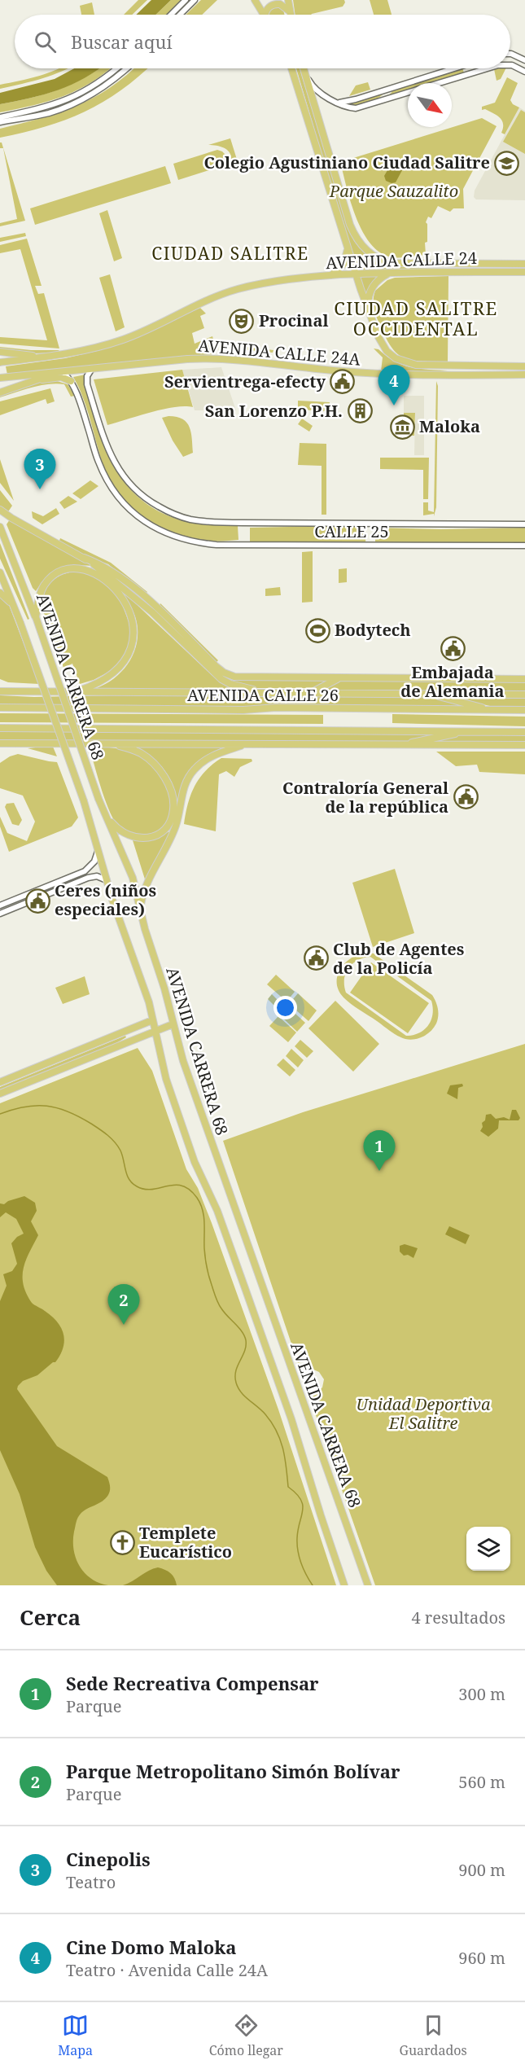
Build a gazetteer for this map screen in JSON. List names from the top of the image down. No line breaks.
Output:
{"streets":{"main road":["AVENIDA CALLE 24","AVENIDA CALLE 24A","AVENIDA CARRERA 68","AVENIDA CALLE 26"],"street":["CALLE 25"]},"crossings":[["AVENIDA CALLE 24A","CALLE 25"]],"districts":["CIUDAD SALITRE","CIUDAD SALITRE OCCIDENTAL"],"parks":["Parque Sauzalito","Unidad Deportiva El Salitre"],"places":{"school or university":["Colegio Agustiniano Ciudad Salitre"],"theatre":["Procinal"],"public building":["Servientrega-efecty","Embajada de Alemania","Contraloría General de la república","Ceres (niños especiales)","Club de Agentes de la Policía"],"building":["San Lorenzo P.H."],"museum":["Maloka"],"sports":["Bodytech"],"church":["Templete Eucarístico"]},"north":"bottom right","page":{"search":"Buscar aquí","pins":["4","3","1","2"],"heading":["Cerca","4 resultados"],"list":[{"mark":"1","name":"Sede Recreativa Compensar","note":"Parque","value":"300 m"},{"mark":"2","name":"Parque Metropolitano Simón Bolívar","note":"Parque","value":"560 m"},{"mark":"3","name":"Cinepolis","note":"Teatro","value":"900 m"},{"mark":"4","name":"Cine Domo Maloka","note":"Teatro · Avenida Calle 24A","value":"960 m"}],"nav":["Mapa","Cómo llegar","Guardados"]}}
